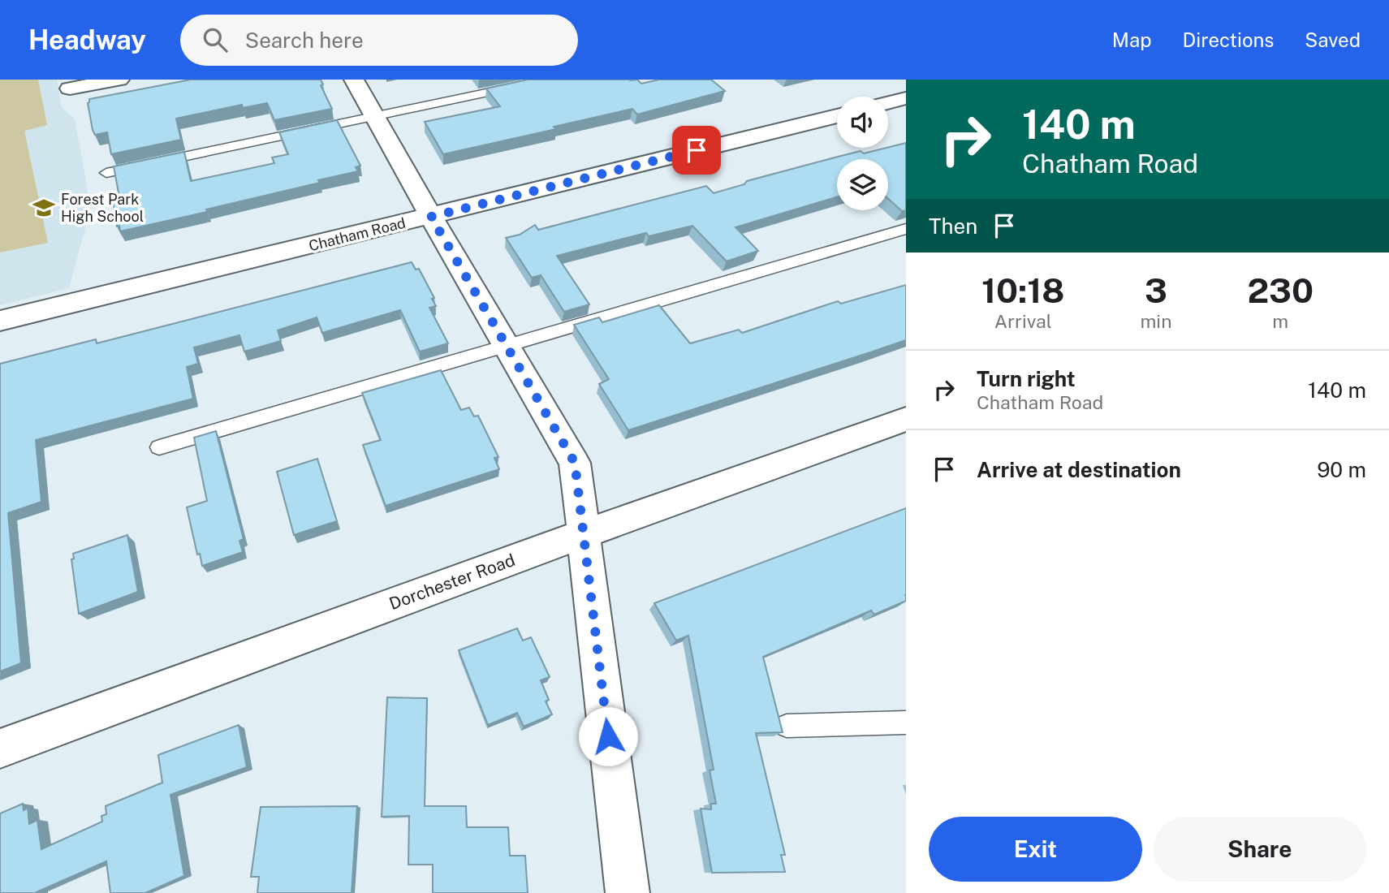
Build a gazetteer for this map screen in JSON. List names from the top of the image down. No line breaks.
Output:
{"streets":{"street":["Chatham Road","Dorchester Road"]},"places":{"school or university":["Forest Park High School"]},"page":{"header":"Headway","search":"Search here","nav":["Map","Directions","Saved"],"turn":["140 m","Chatham Road"],"then":"Then","eta":["10:18","Arrival","3","min","230","m"],"list":[{"name":"Turn right","note":"Chatham Road","value":"140 m"},{"name":"Arrive at destination","value":"90 m"}],"buttons":["Exit","Share"]}}
